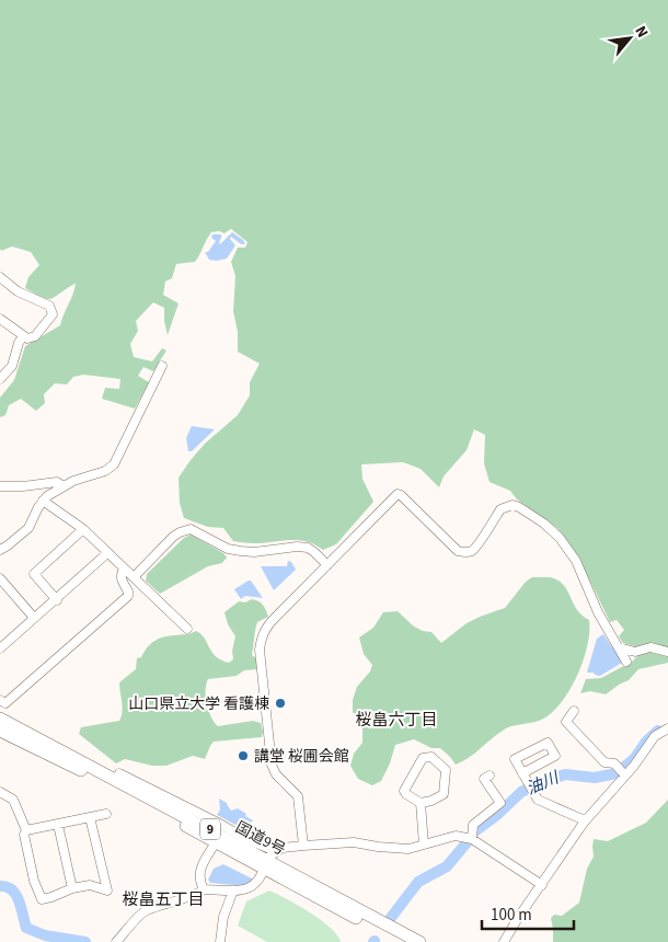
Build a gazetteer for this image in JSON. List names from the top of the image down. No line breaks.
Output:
{"streets":{"highway":["9","国道9号"]},"districts":["桜畠六丁目","桜畠五丁目"],"water":["油川"],"places":["山口県立大学 看護棟","講堂 桜圃会館"],"scale_bar":"100 m","north":"top right"}
